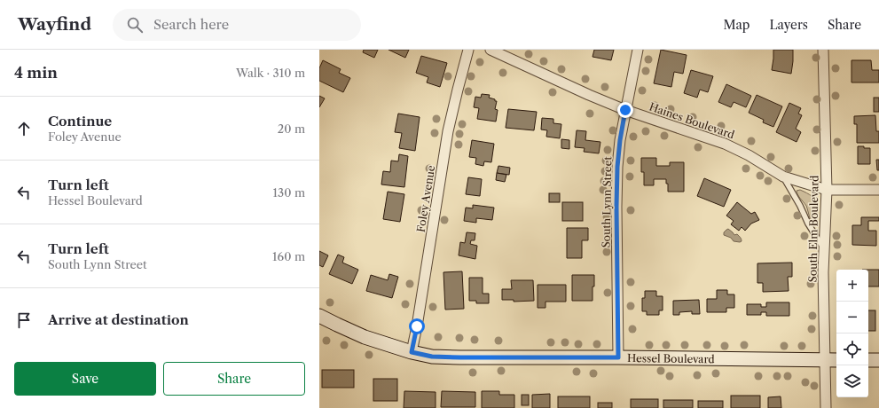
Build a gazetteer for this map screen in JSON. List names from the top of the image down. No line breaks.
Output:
{"streets":{"street":["Haines Boulevard","Foley Avenue","South Lynn Street","South Elm Boulevard","Hessel Boulevard"]},"crossings":[["Haines Boulevard","South Lynn Street"],["Haines Boulevard","South Elm Boulevard"],["Foley Avenue","Hessel Boulevard"],["South Lynn Street","Hessel Boulevard"],["South Elm Boulevard","Hessel Boulevard"]],"page":{"header":"Wayfind","search":"Search here","nav":["Map","Layers","Share"],"heading":["4 min","Walk · 310 m"],"list":[["Continue","Foley Avenue","20 m"],["Turn left","Hessel Boulevard","130 m"],["Turn left","South Lynn Street","160 m"],"Arrive at destination"],"map_buttons":["+","−"],"buttons":["Save","Share"]}}
